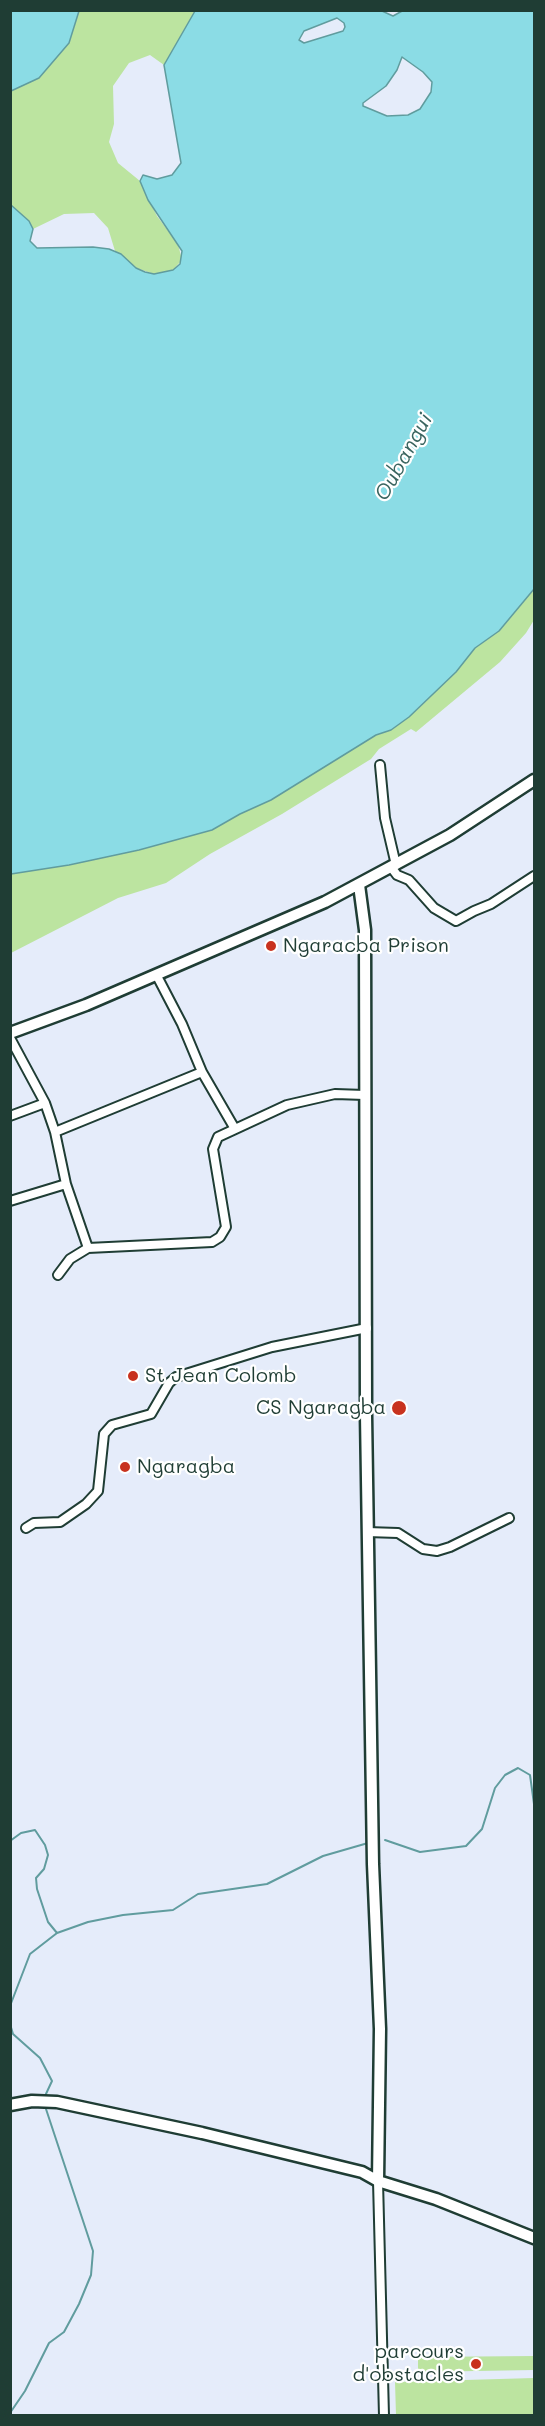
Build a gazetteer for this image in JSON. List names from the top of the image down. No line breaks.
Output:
{"water":["Oubangui"],"places":["Ngaracba Prison","St Jean Colomb","CS Ngaragba","Ngaragba","parcours d'obstacles"]}
